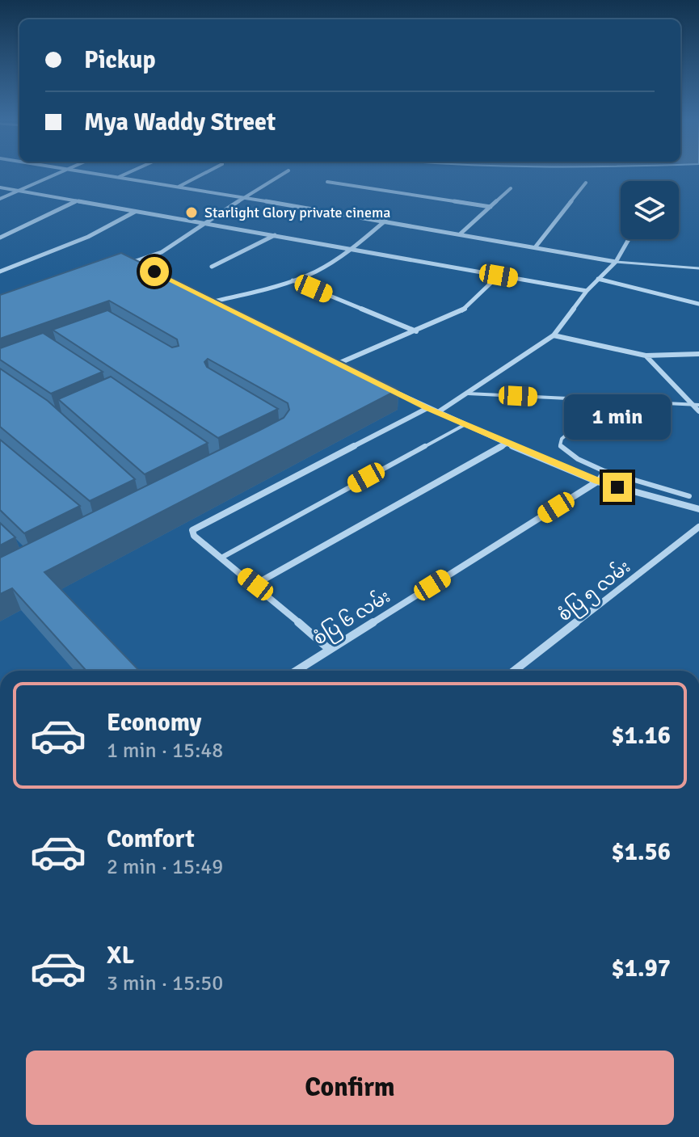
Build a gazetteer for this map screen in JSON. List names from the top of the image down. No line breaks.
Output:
{"streets":{"street":["စံပြ ၅ လမ်း","စံပြ ၆ လမ်း"]},"places":["Starlight Glory private cinema"],"page":{"banner":["Pickup","Mya Waddy Street"],"bubble":"1 min","list":[{"name":"Economy","note":"1 min · 15:48","value":"$1.16"},{"name":"Comfort","note":"2 min · 15:49","value":"$1.56"},{"name":"XL","note":"3 min · 15:50","value":"$1.97"}],"buttons":"Confirm"}}
